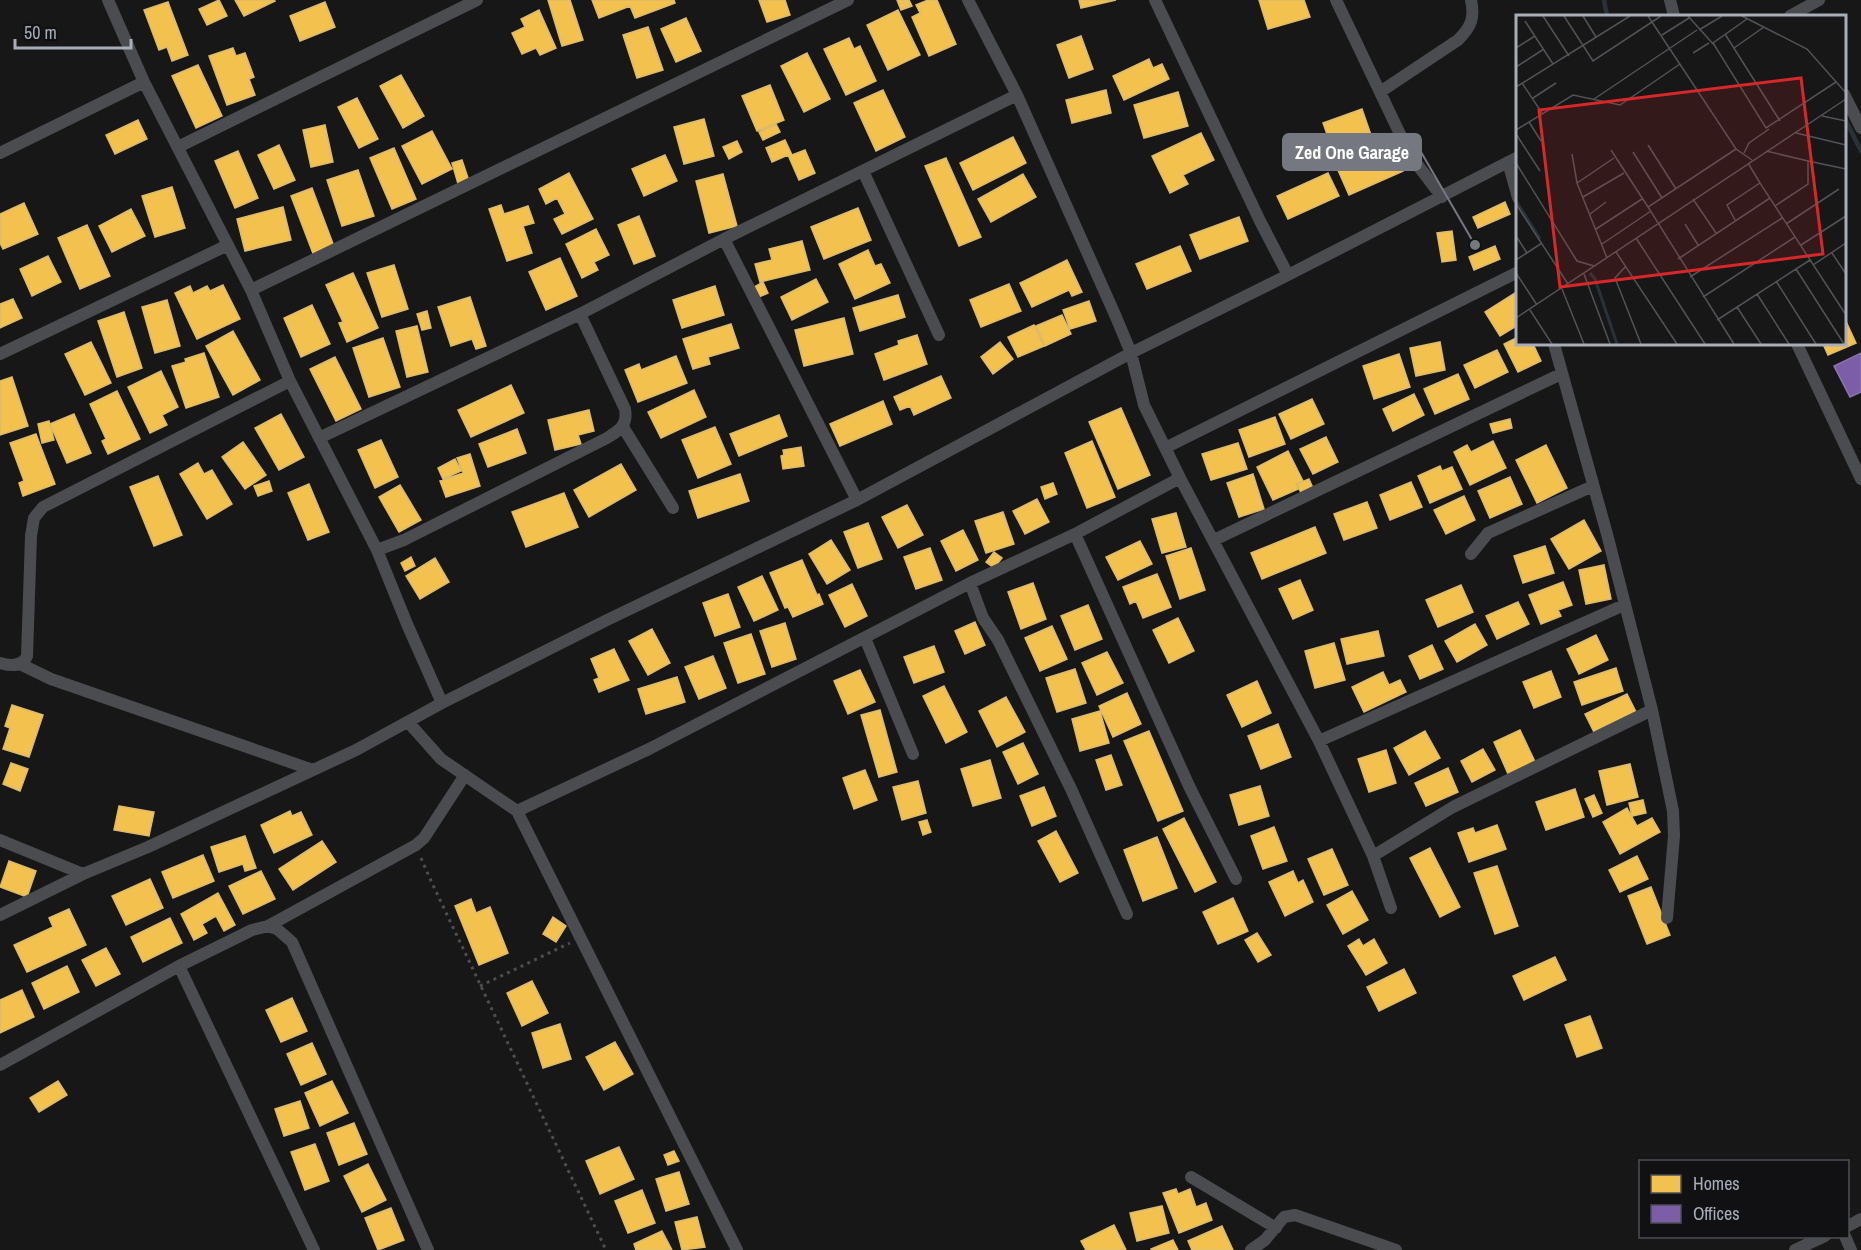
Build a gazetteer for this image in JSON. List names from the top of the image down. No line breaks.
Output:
{"places":["Zed One Garage"],"legend":["Homes","Offices"],"scale_bar":"50 m"}
